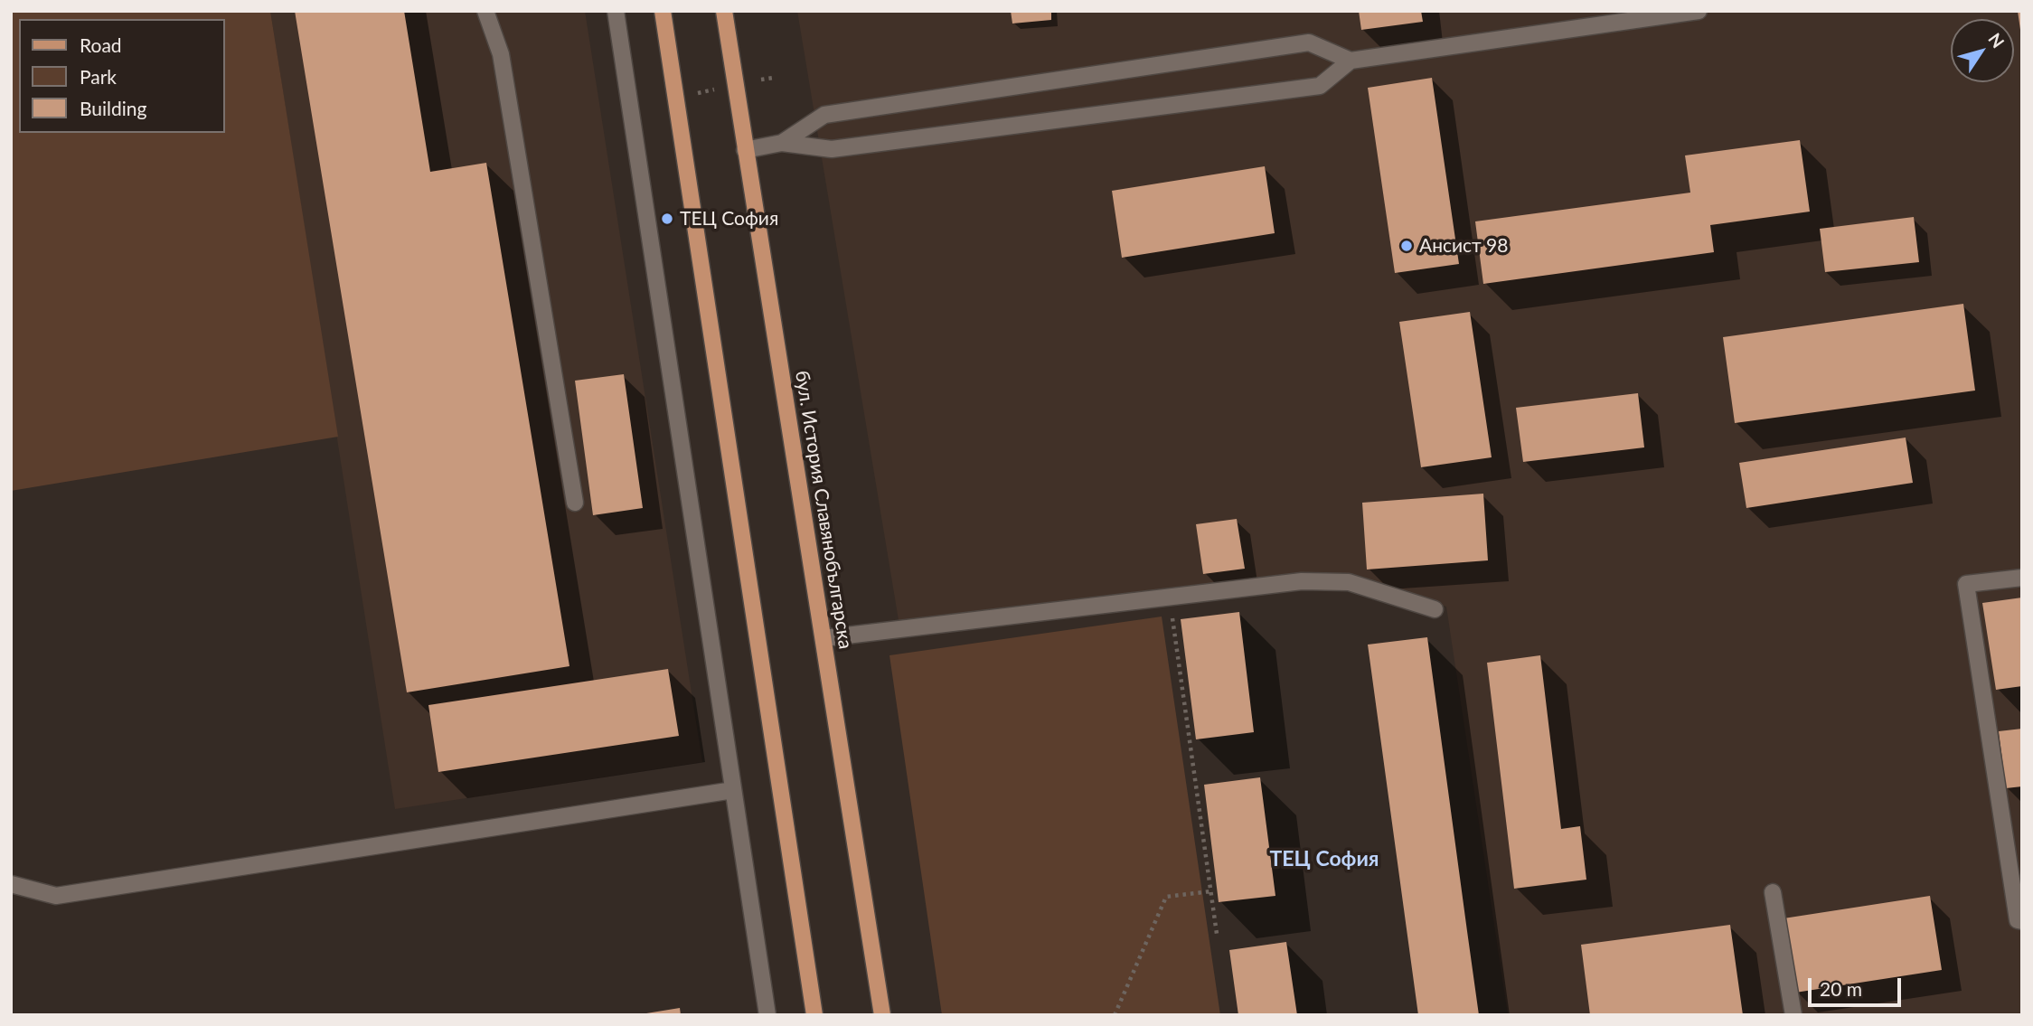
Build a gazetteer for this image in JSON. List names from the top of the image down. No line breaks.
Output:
{"streets":{"main road":["бул. История Славянобългарска"]},"districts":["ТЕЦ София"],"places":["ТЕЦ София","Ансист 98"],"legend":["Road","Park","Building"],"scale_bar":"20 m","north":"top right"}
